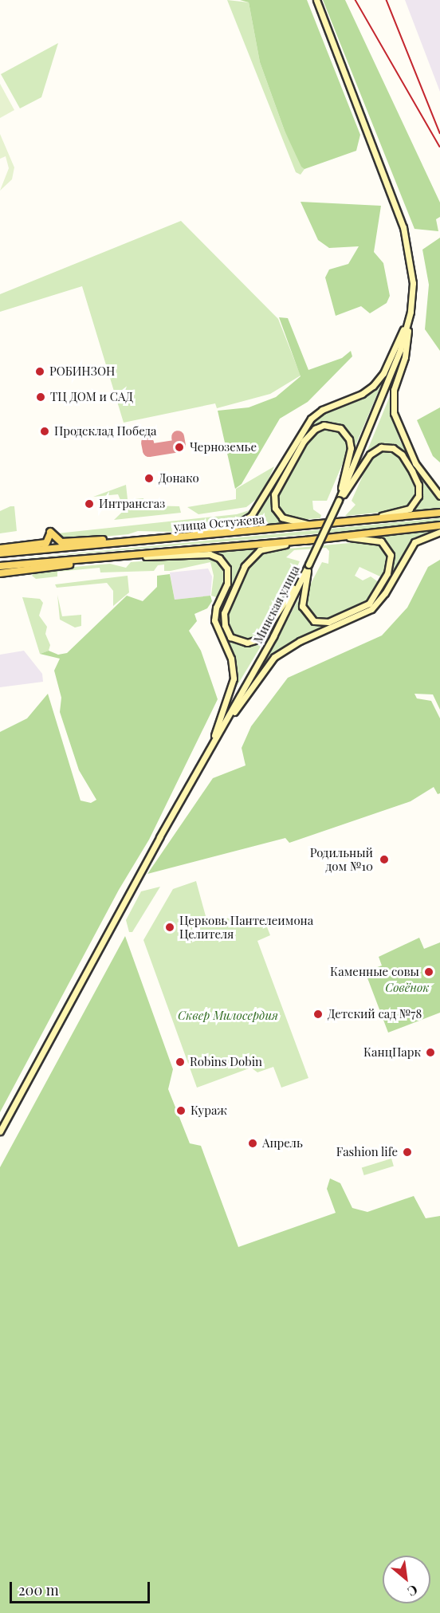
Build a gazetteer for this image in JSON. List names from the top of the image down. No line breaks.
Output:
{"streets":{"main road":["улица Остужева"],"street":["Минская улица"]},"parks":["Совёнок","Сквер Милосердия"],"places":["РОБИНЗОН","ТЦ ДОМ и САД","Продсклад Победа","Черноземье","Донако","Интрансгаз","Родильный дом №10","Церковь Пантелеимона Целителя","Каменные совы","Детский сад №78","КанцПарк","Robins Dobin","Кураж","Апрель","Fashion life"],"scale_bar":"200 m","north":"bottom right"}
